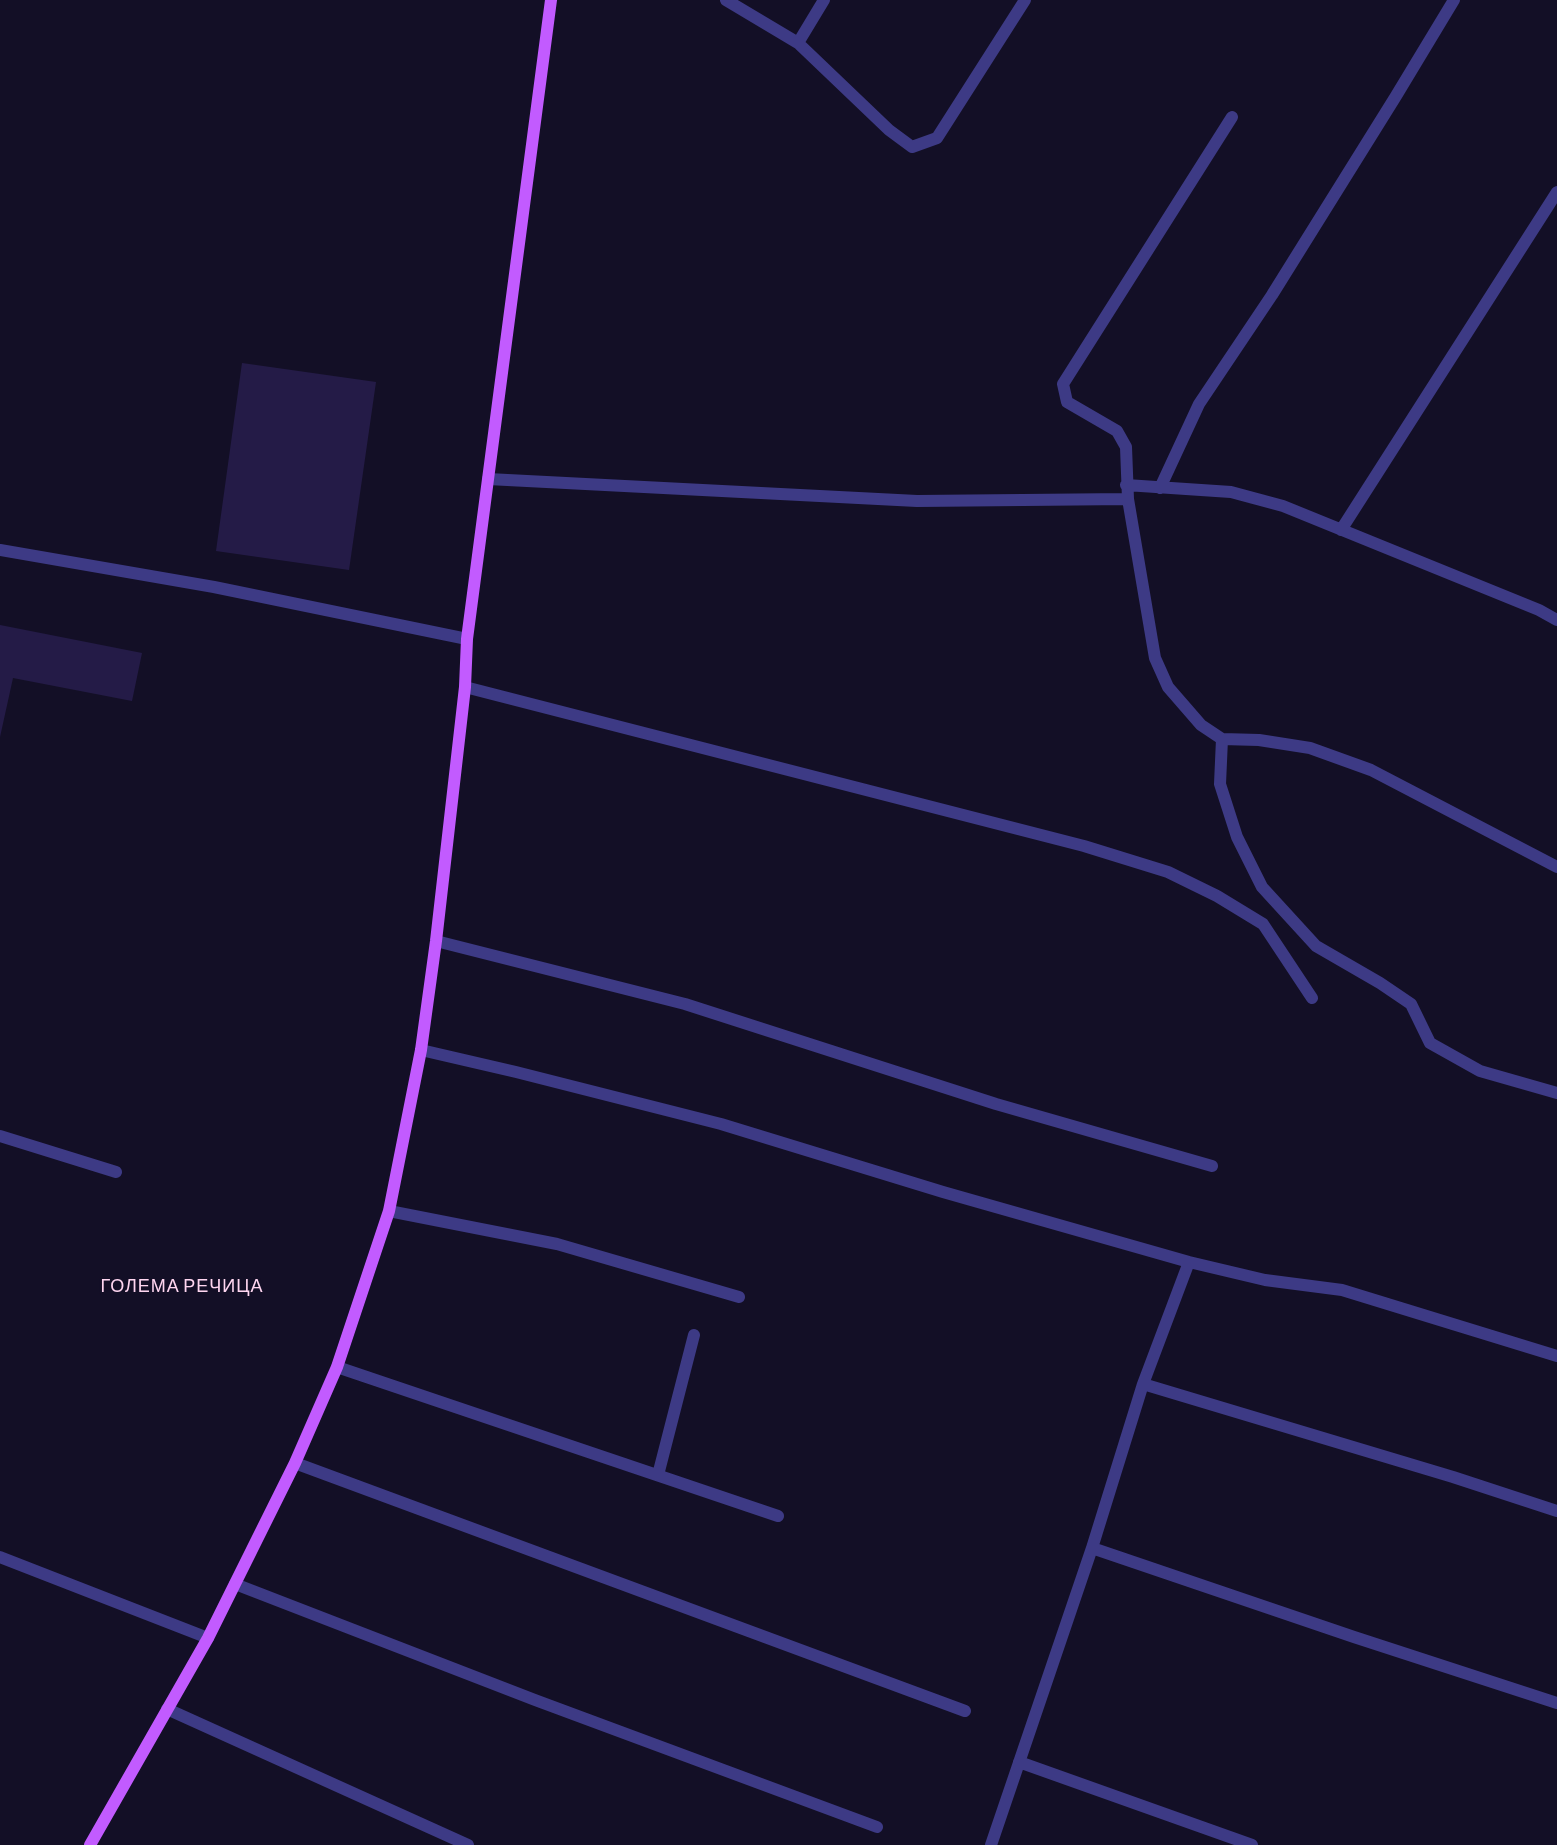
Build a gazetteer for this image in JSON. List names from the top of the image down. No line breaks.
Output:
{"districts":["ГОЛЕМА РЕЧИЦА"]}
